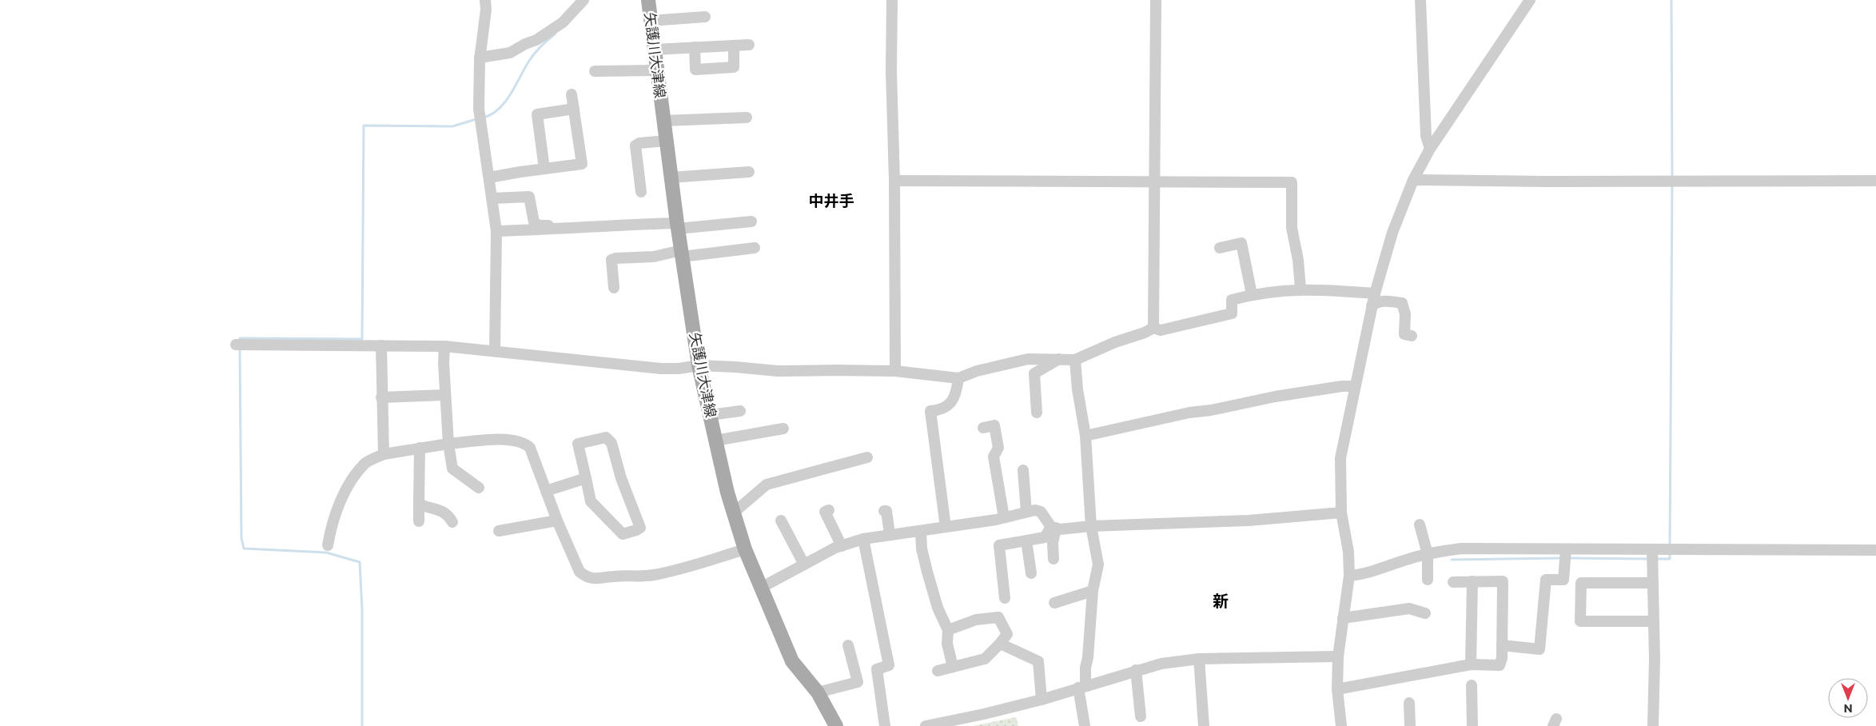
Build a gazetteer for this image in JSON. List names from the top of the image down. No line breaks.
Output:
{"streets":{"main road":["矢護川大津線"]},"districts":["中井手","新"],"north":"bottom"}
